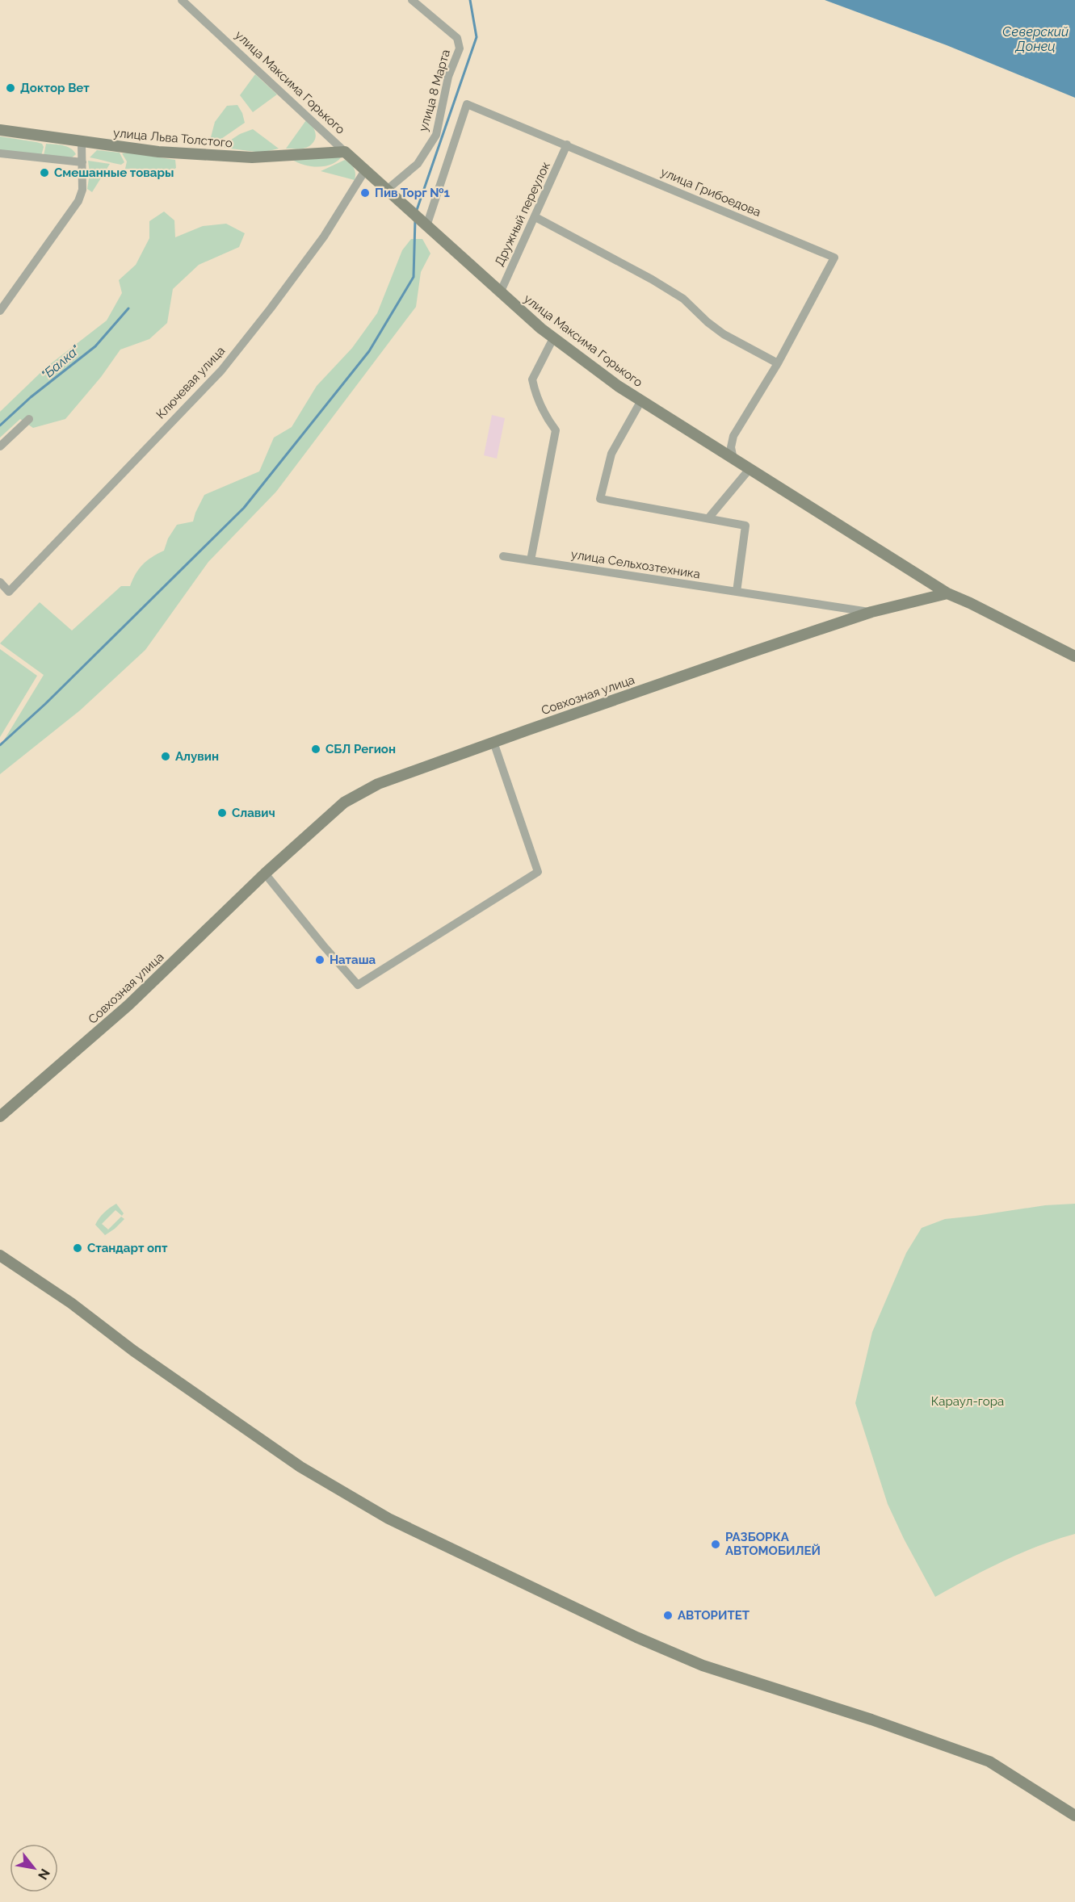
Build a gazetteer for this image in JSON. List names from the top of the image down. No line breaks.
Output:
{"streets":{"street":["улица Максима Горького","улица 8 Марта","улица Льва Толстого","улица Грибоедова","Дружный переулок","Ключевая улица","улица Сельхозтехника","Совхозная улица"]},"crossings":[["улица Максима Горького","улица 8 Марта"],["улица Максима Горького","улица Льва Толстого"],["улица Максима Горького","улица Грибоедова"],["улица Максима Горького","Дружный переулок"],["улица Максима Горького","Ключевая улица"],["улица Максима Горького","Совхозная улица"],["улица Грибоедова","Дружный переулок"],["улица Сельхозтехника","Совхозная улица"]],"water":["Северский Донец","\"Балка\""],"parks":["Караул-гора"],"places":["Доктор Вет","Смешанные товары","Пив Торг №1","СБЛ Регион","Алувин","Славич","Наташа","Стандарт опт","РАЗБОРКА АВТОМОБИЛЕЙ","АВТОРИТЕТ"],"north":"bottom right"}
